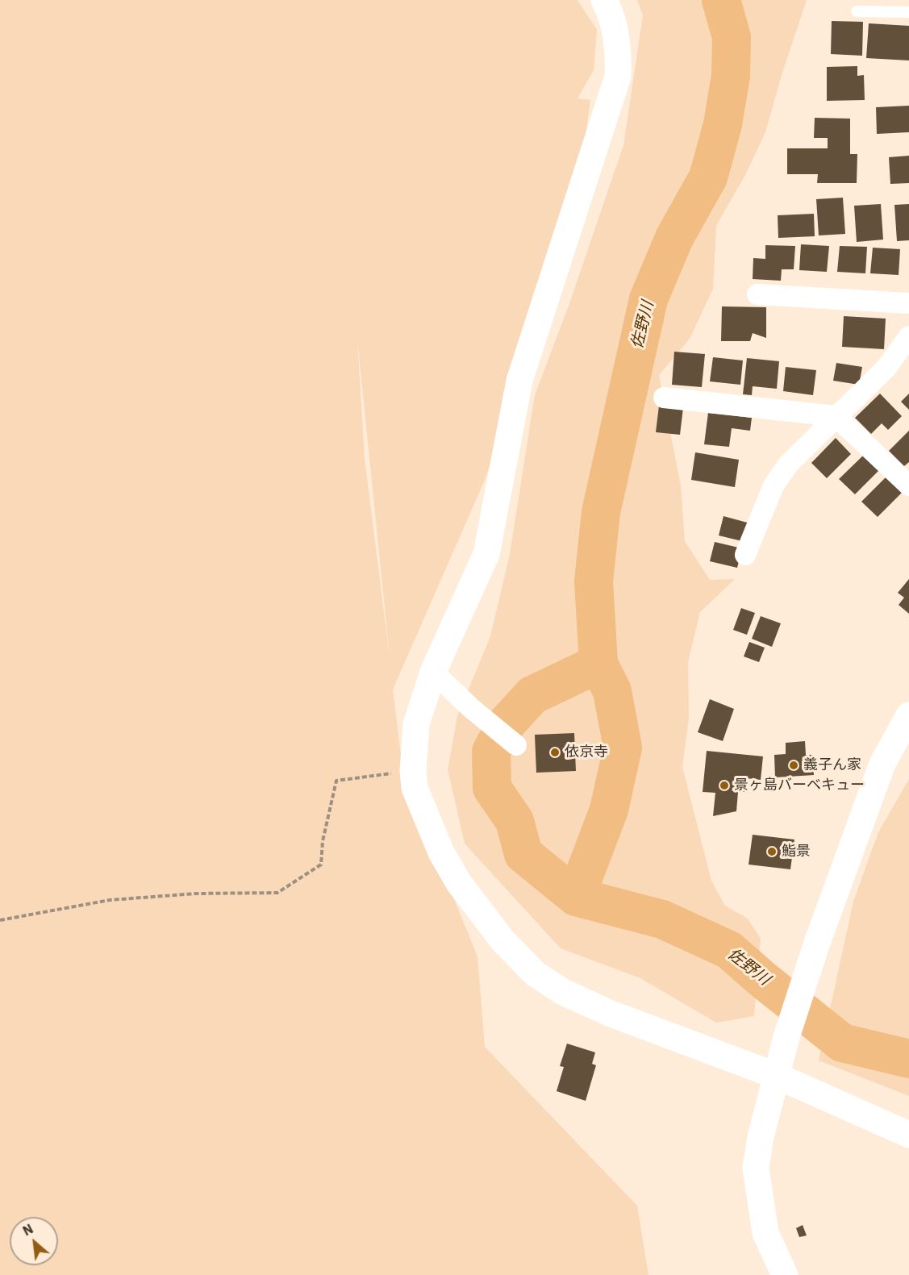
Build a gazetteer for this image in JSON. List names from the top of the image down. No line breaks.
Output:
{"water":["佐野川"],"places":["依京寺","義子ん家","景ヶ島バーベキュー","鮨景"],"north":"top left"}
